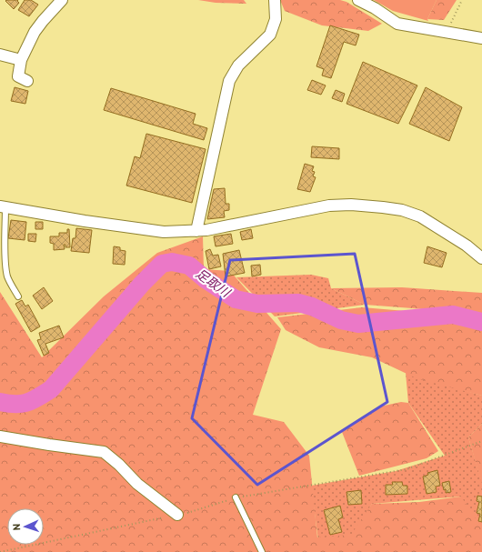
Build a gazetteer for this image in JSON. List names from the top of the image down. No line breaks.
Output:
{"water":["足取川"],"north":"left"}
